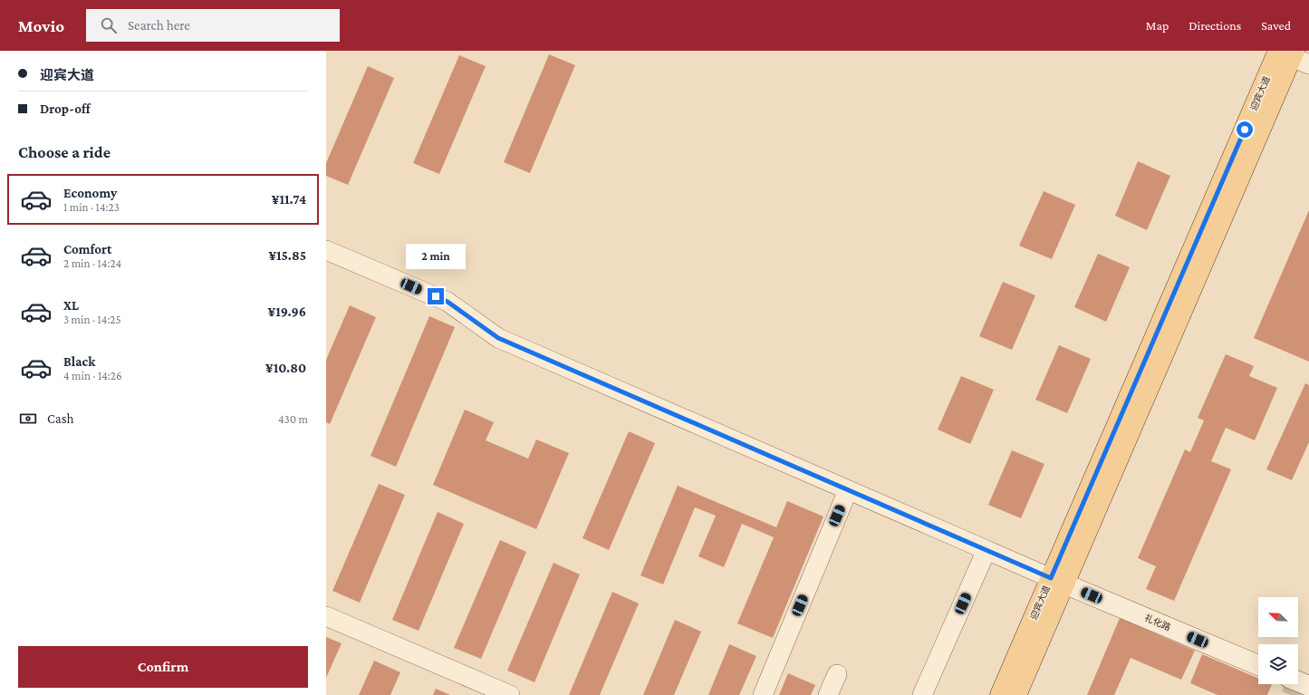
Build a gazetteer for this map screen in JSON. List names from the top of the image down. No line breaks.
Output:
{"streets":{"main road":["迎宾大道"],"street":["礼化路"]},"crossings":[["迎宾大道","礼化路"]],"north":"top left","page":{"header":"Movio","search":"Search here","nav":["Map","Directions","Saved"],"banner":["迎宾大道","Drop-off"],"heading":"Choose a ride","list":[{"name":"Economy","note":"1 min · 14:23","value":"¥11.74"},{"name":"Comfort","note":"2 min · 14:24","value":"¥15.85"},{"name":"XL","note":"3 min · 14:25","value":"¥19.96"},{"name":"Black","note":"4 min · 14:26","value":"¥10.80"}],"bubble":"2 min","pay":["Cash","430 m"],"buttons":"Confirm"}}
